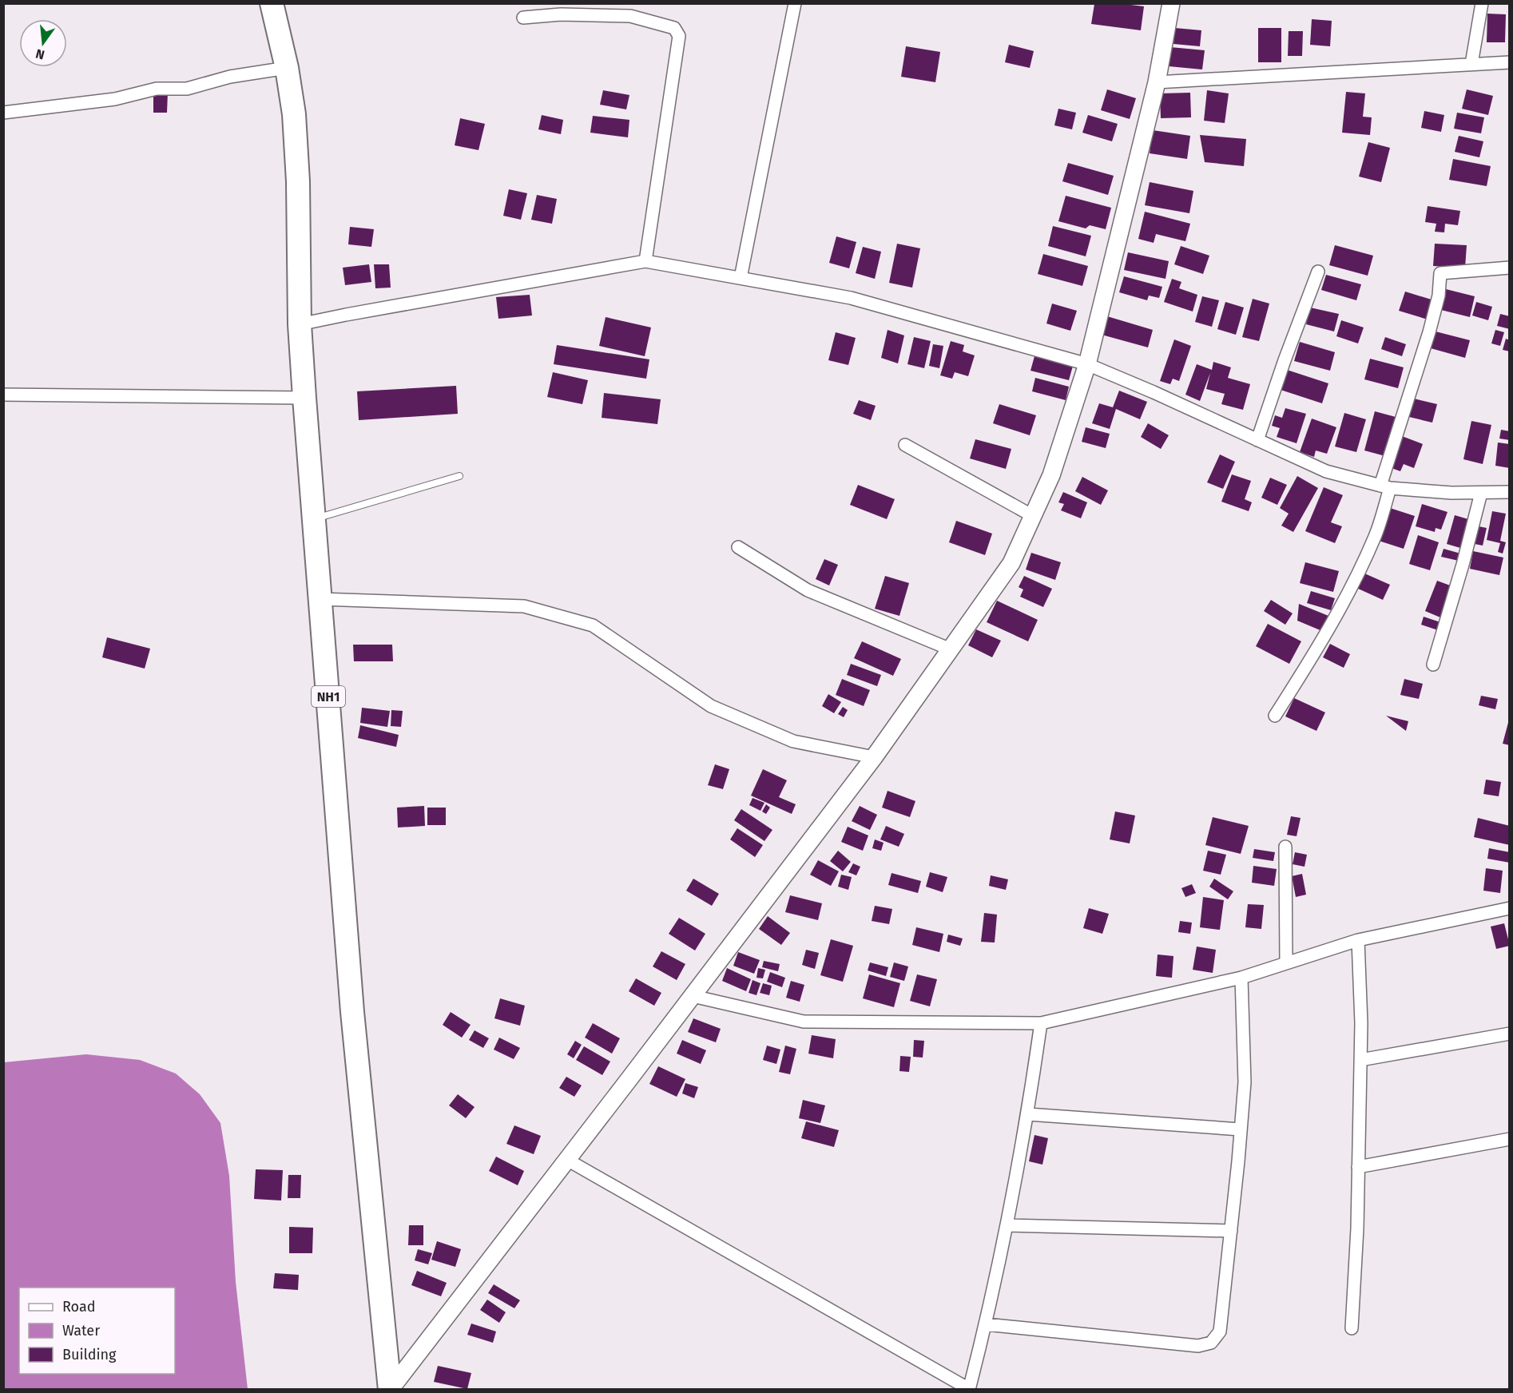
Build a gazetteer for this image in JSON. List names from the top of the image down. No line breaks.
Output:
{"streets":{"highway":["NH1"]},"legend":["Road","Water","Building"],"north":"bottom"}
